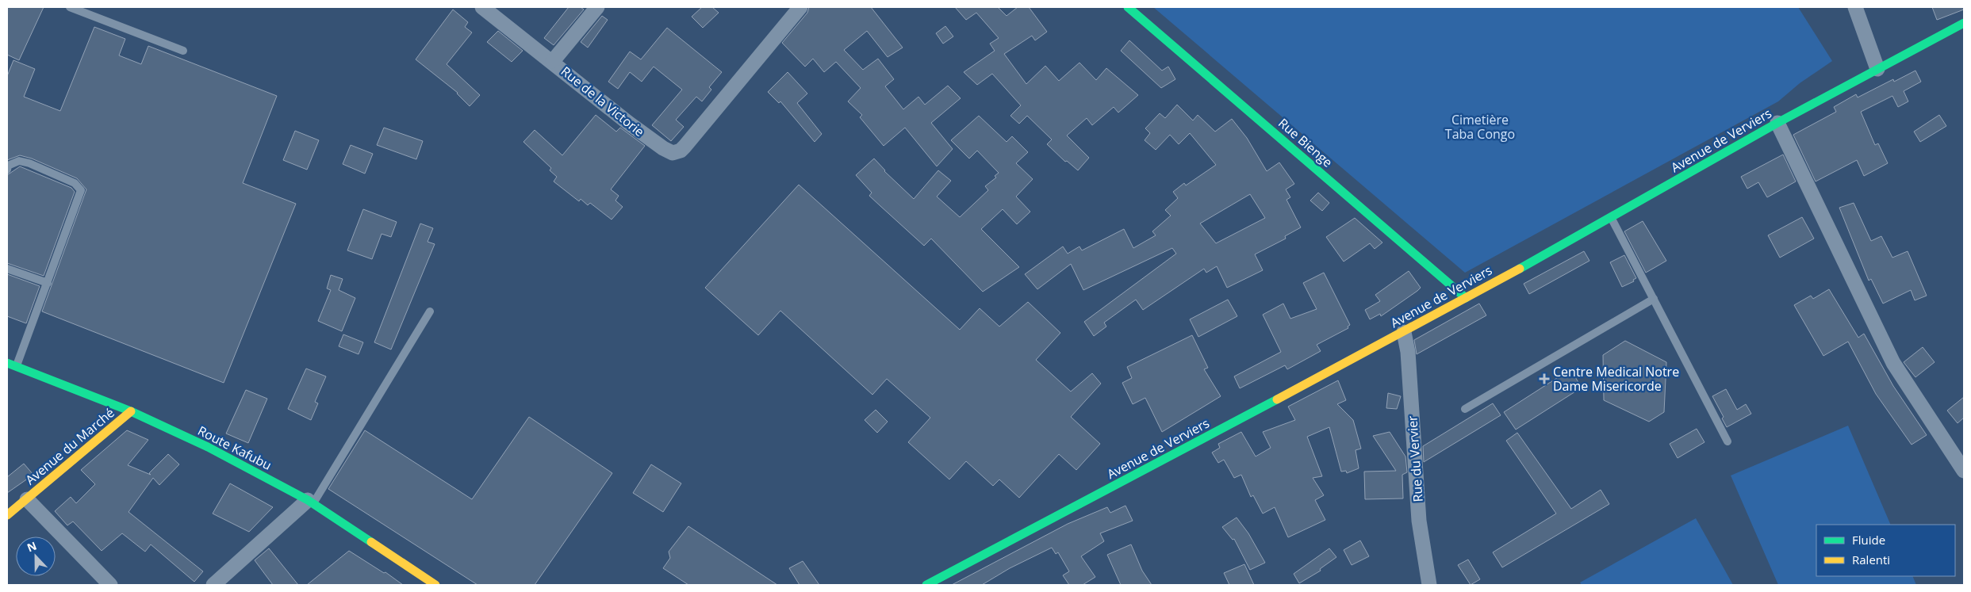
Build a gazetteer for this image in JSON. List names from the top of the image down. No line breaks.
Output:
{"streets":{"street":["Rue de la Victorie","Avenue de Verviers","Rue Bienge","Avenue du Marché","Route Kafubu","Rue du Vervier"]},"crossings":[["Avenue de Verviers","Rue Bienge"],["Avenue de Verviers","Rue du Vervier"],["Avenue du Marché","Route Kafubu"]],"parks":["Cimetière Taba Congo"],"places":{"health":["Centre Medical Notre Dame Misericorde"]},"legend":["Fluide","Ralenti"],"north":"top"}
